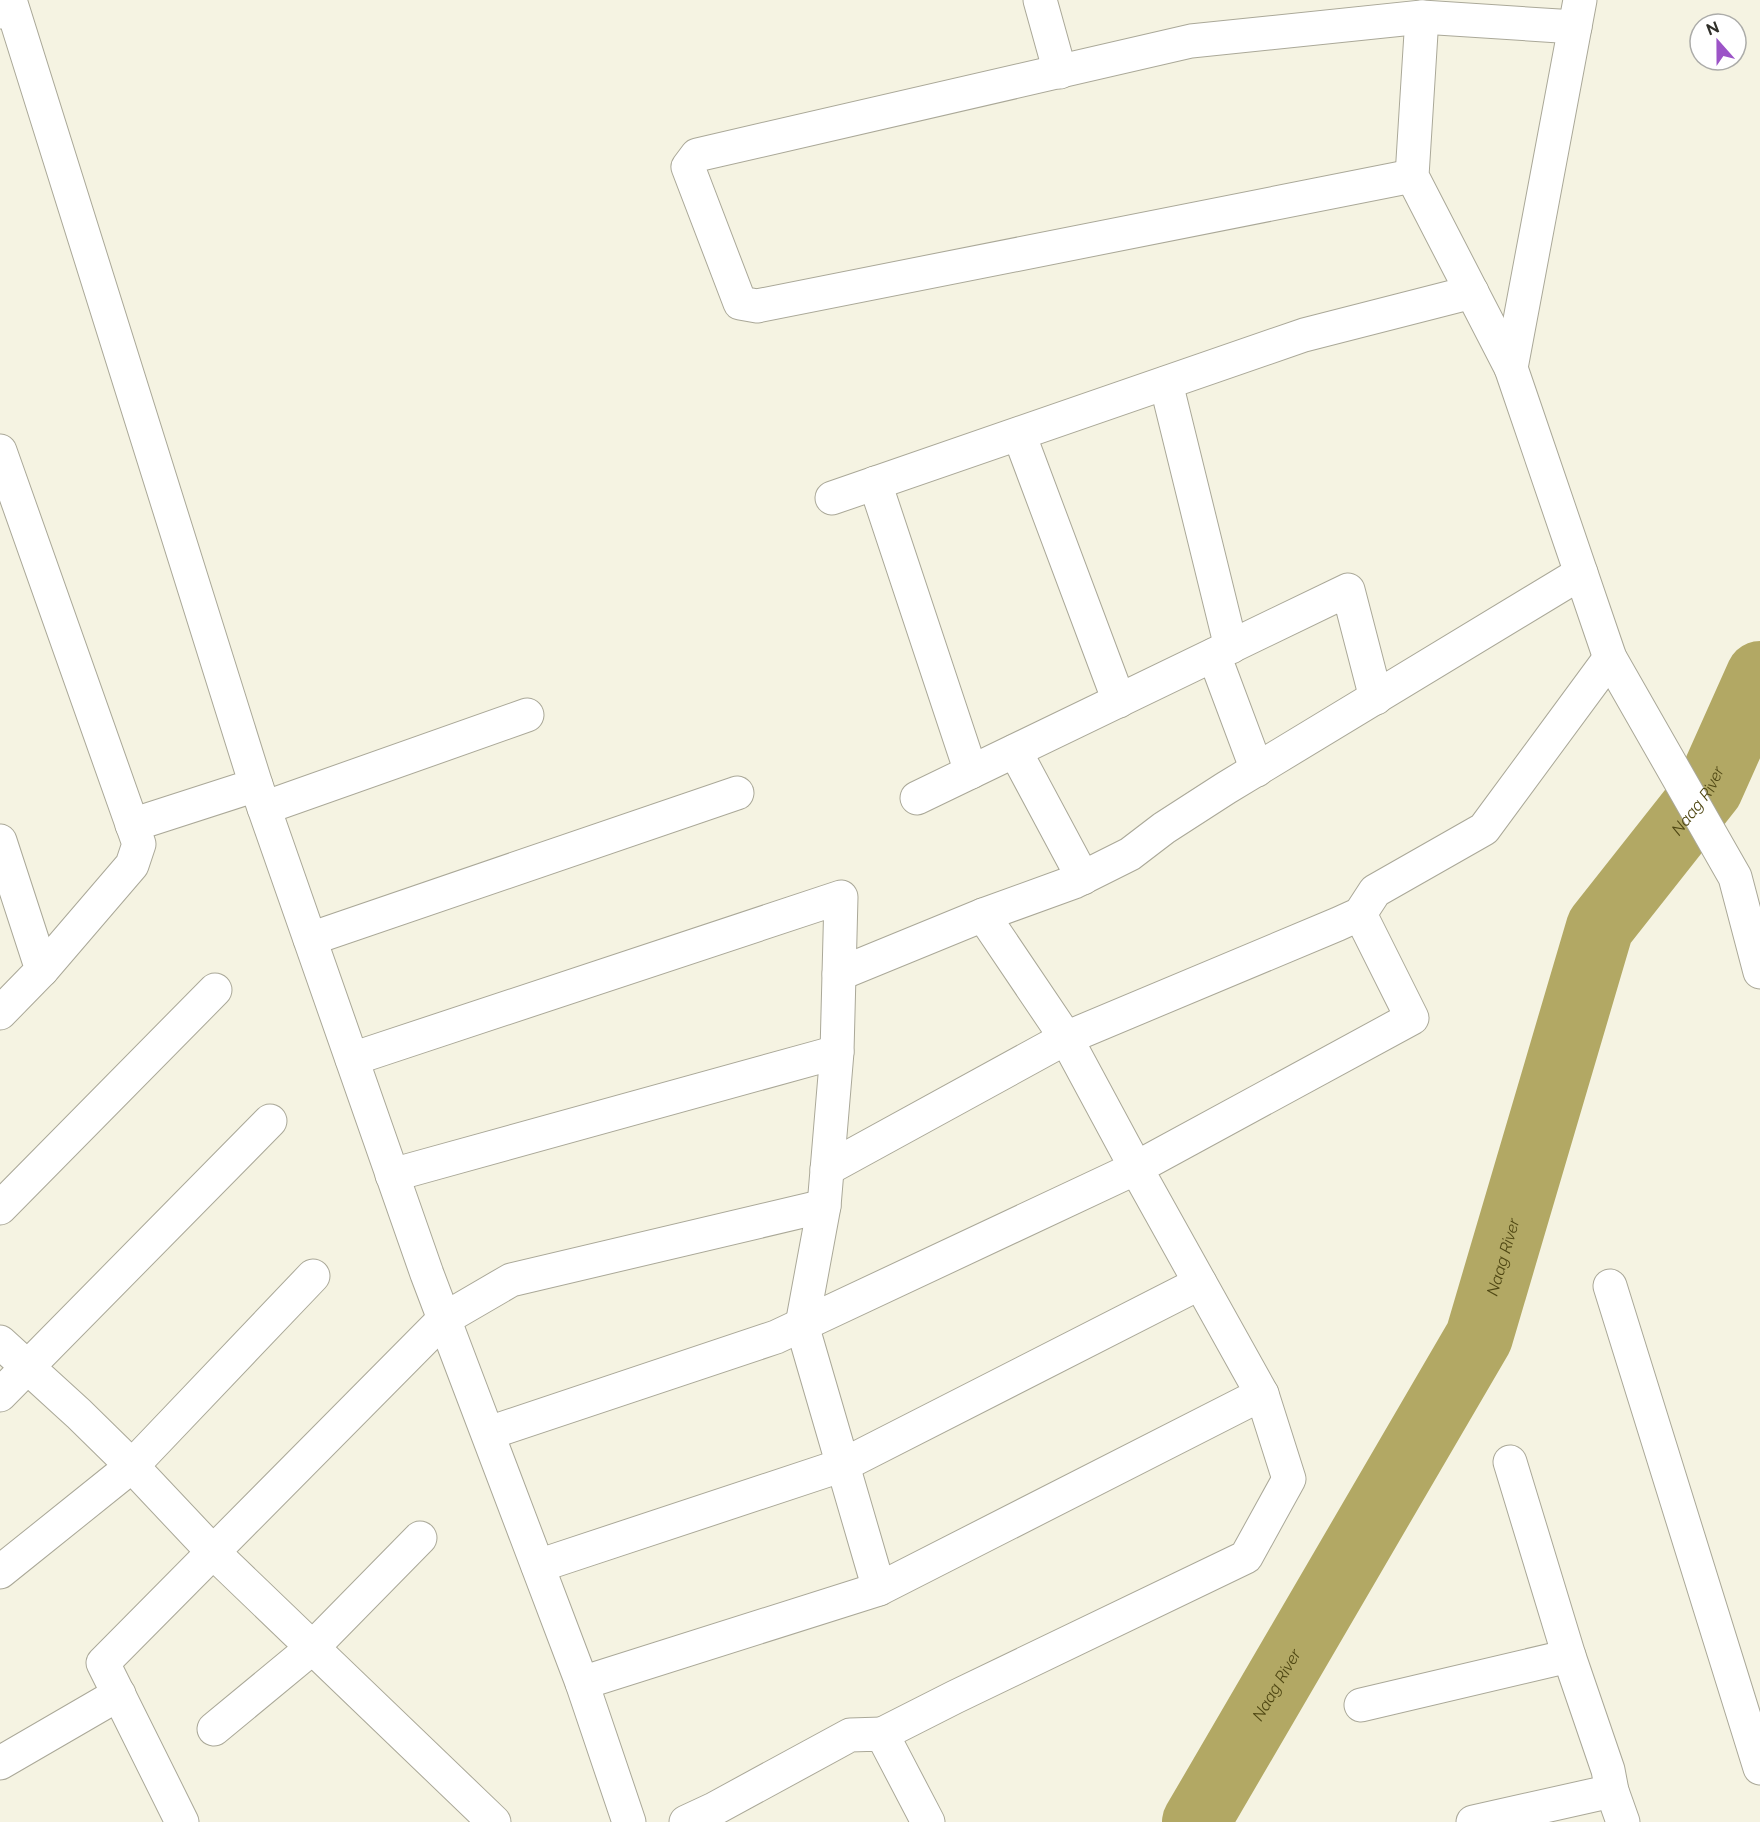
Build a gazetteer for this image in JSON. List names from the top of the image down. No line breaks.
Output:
{"water":["Naag River"],"north":"top"}
